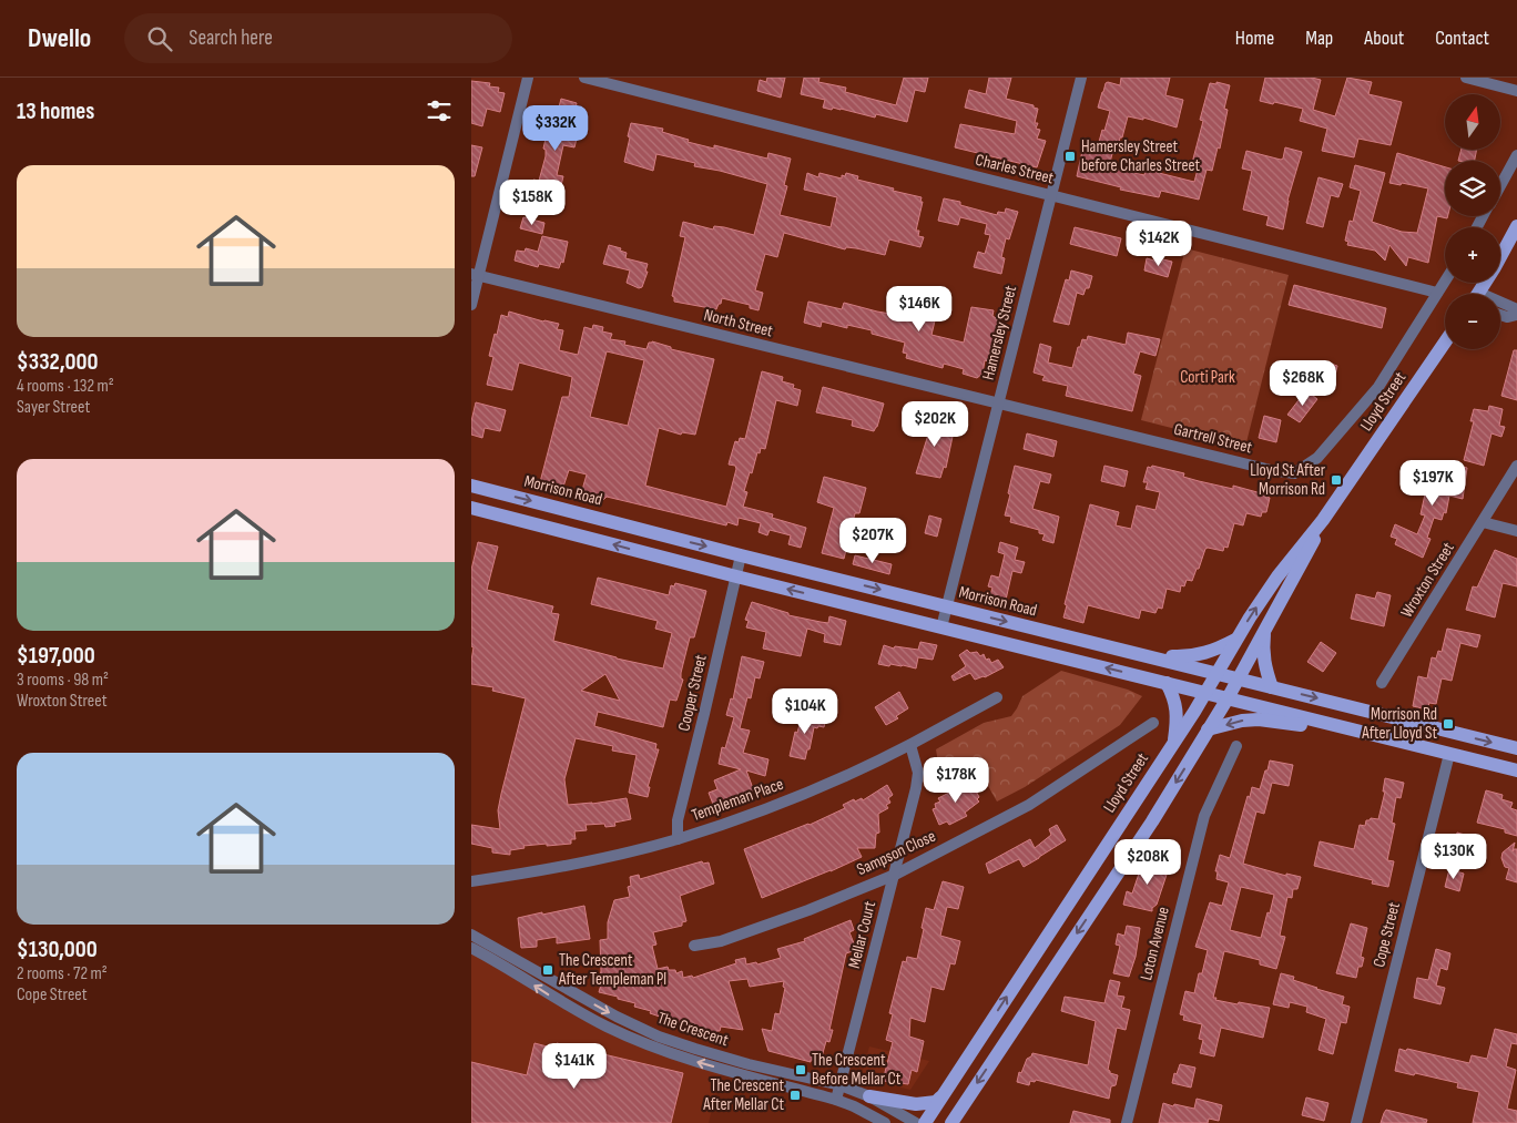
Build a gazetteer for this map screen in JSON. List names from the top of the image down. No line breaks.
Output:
{"streets":{"main road":["Lloyd Street","Morrison Road"],"street":["Charles Street","North Street","Hamersley Street","Gartrell Street","Wroxton Street","Cooper Street","Templeman Place","Sampson Close","Mellar Court","Cope Street","Loton Avenue","The Crescent"]},"crossings":[["Charles Street","Hamersley Street"],["Charles Street","Gartrell Street"],["North Street","Hamersley Street"],["North Street","Gartrell Street"],["Hamersley Street","Gartrell Street"],["Hamersley Street","Morrison Road"],["Lloyd Street","Morrison Road"],["Morrison Road","Cooper Street"],["Cooper Street","Templeman Place"],["Templeman Place","Mellar Court"],["Sampson Close","Mellar Court"],["Mellar Court","The Crescent"]],"parks":["Corti Park"],"places":{"transit":["Hamersley Street before Charles Street","Lloyd St After Morrison Rd","Morrison Rd After Lloyd St","The Crescent After Templeman Pl","The Crescent Before Mellar Ct","The Crescent After Mellar Ct"]},"north":"top","page":{"header":"Dwello","search":"Search here","nav":["Home","Map","About","Contact"],"heading":"13 homes","map_buttons":["+","−"],"price":["$332K","$158K","$142K","$146K","$268K","$202K","$197K","$207K","$104K","$178K","$130K","$208K","$141K"],"list":[{"name":"$332,000","note":"4 rooms · 132 m² · Sayer Street"},{"name":"$197,000","note":"3 rooms · 98 m² · Wroxton Street"},{"name":"$130,000","note":"2 rooms · 72 m² · Cope Street"}]}}
